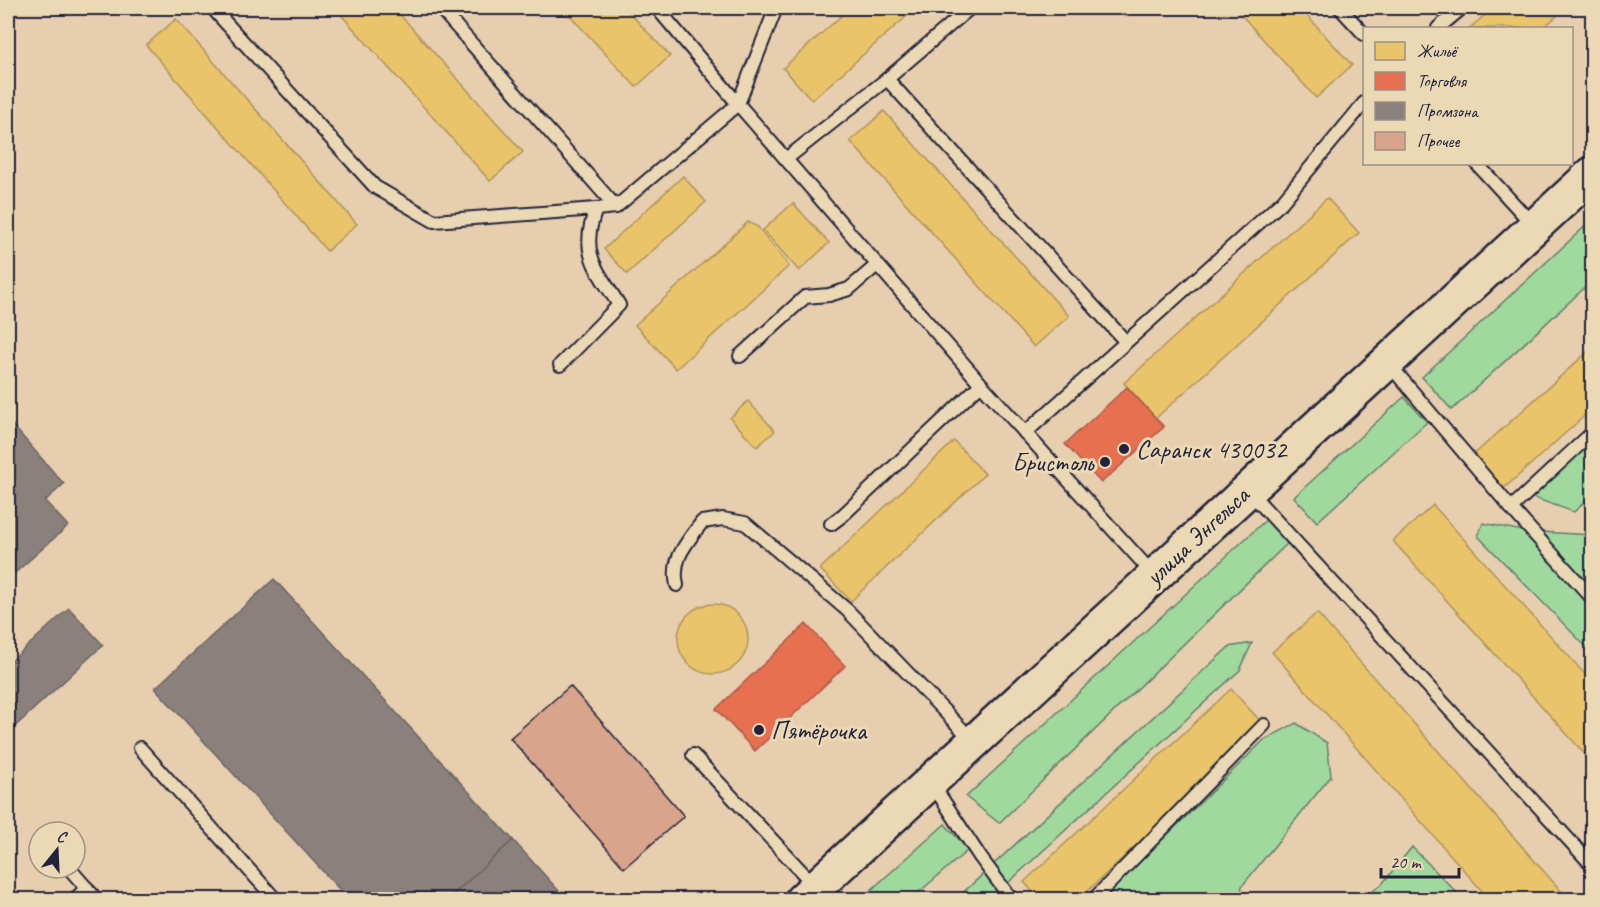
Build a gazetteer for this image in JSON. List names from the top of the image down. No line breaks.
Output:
{"streets":{"main road":["улица Энгельса"]},"places":["Саранск 430032","Бристоль","Пятёрочка"],"legend":["Жильё","Торговля","Промзона","Прочее"],"scale_bar":"20 m","north":"top"}
